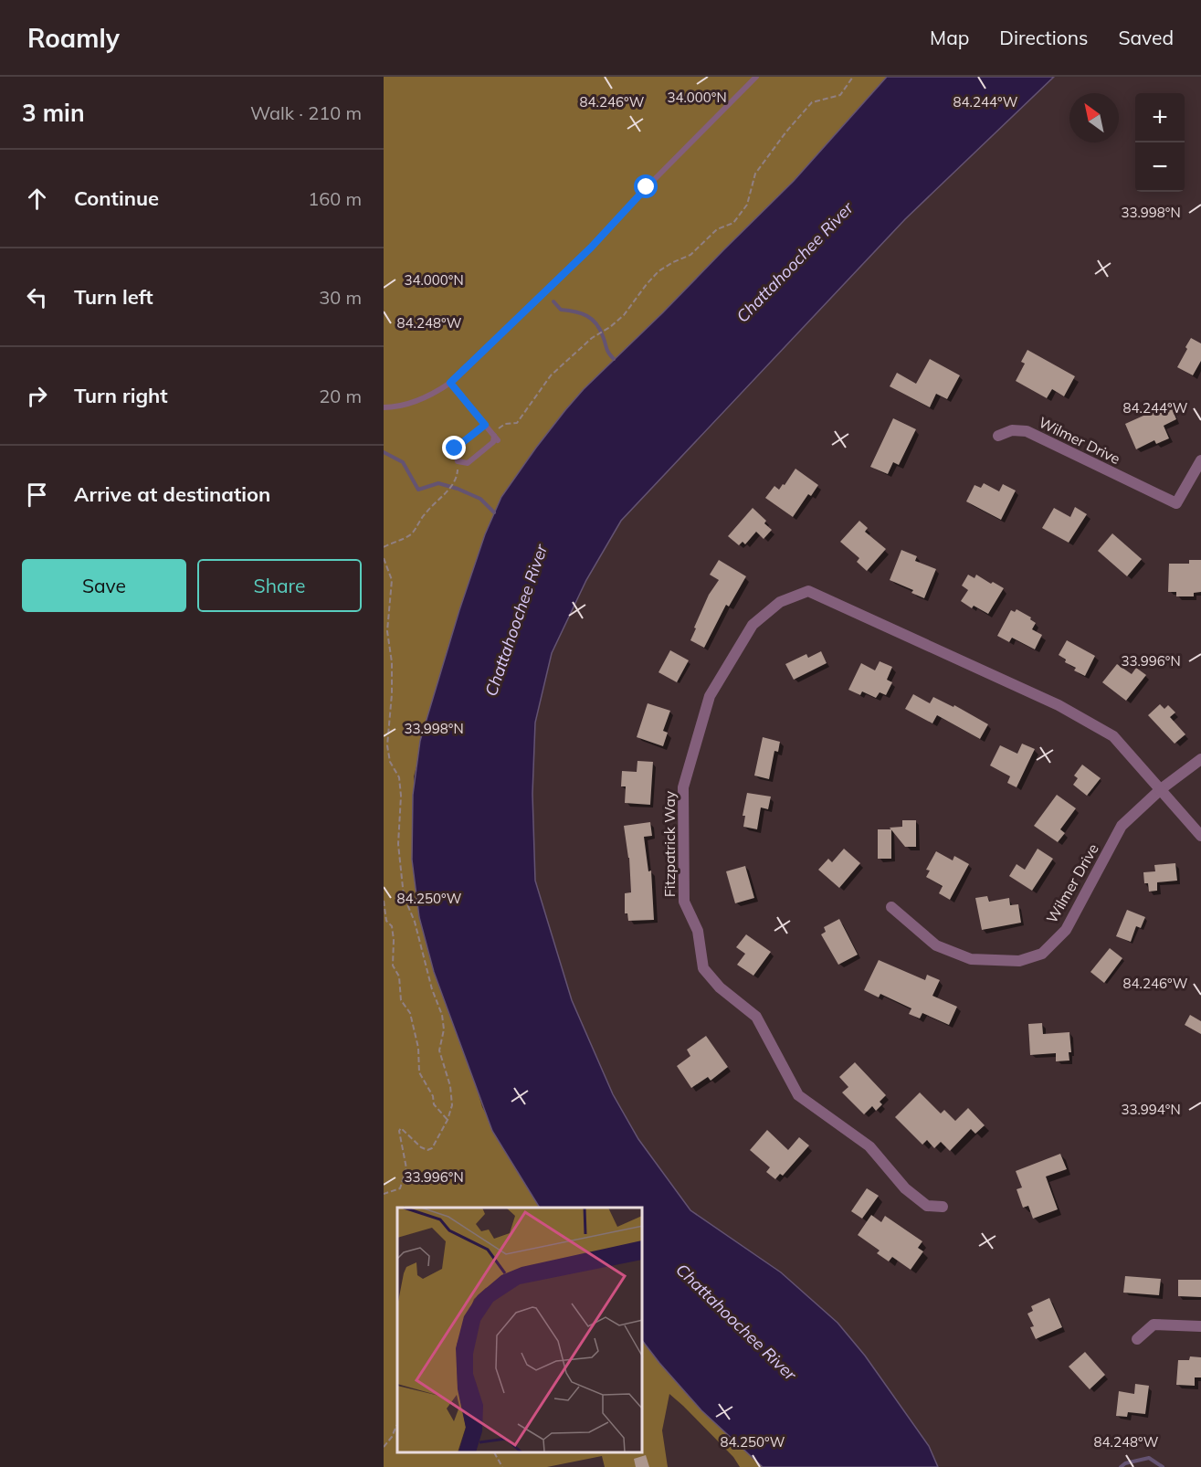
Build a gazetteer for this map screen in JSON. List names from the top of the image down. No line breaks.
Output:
{"streets":{"street":["Wilmer Drive","Fitzpatrick Way"]},"crossings":[["Wilmer Drive","Fitzpatrick Way"]],"water":["Chattahoochee River"],"north":"top left","page":{"header":"Roamly","nav":["Map","Directions","Saved"],"heading":["3 min","Walk · 210 m"],"map_buttons":["+","−"],"list":[["Continue","160 m"],["Turn left","30 m"],["Turn right","20 m"],"Arrive at destination"],"buttons":["Save","Share"]},"coordinates":["34.000°N","84.246°W","84.244°W","33.998°N","84.248°W","33.996°N","84.250°W","33.994°N"]}
